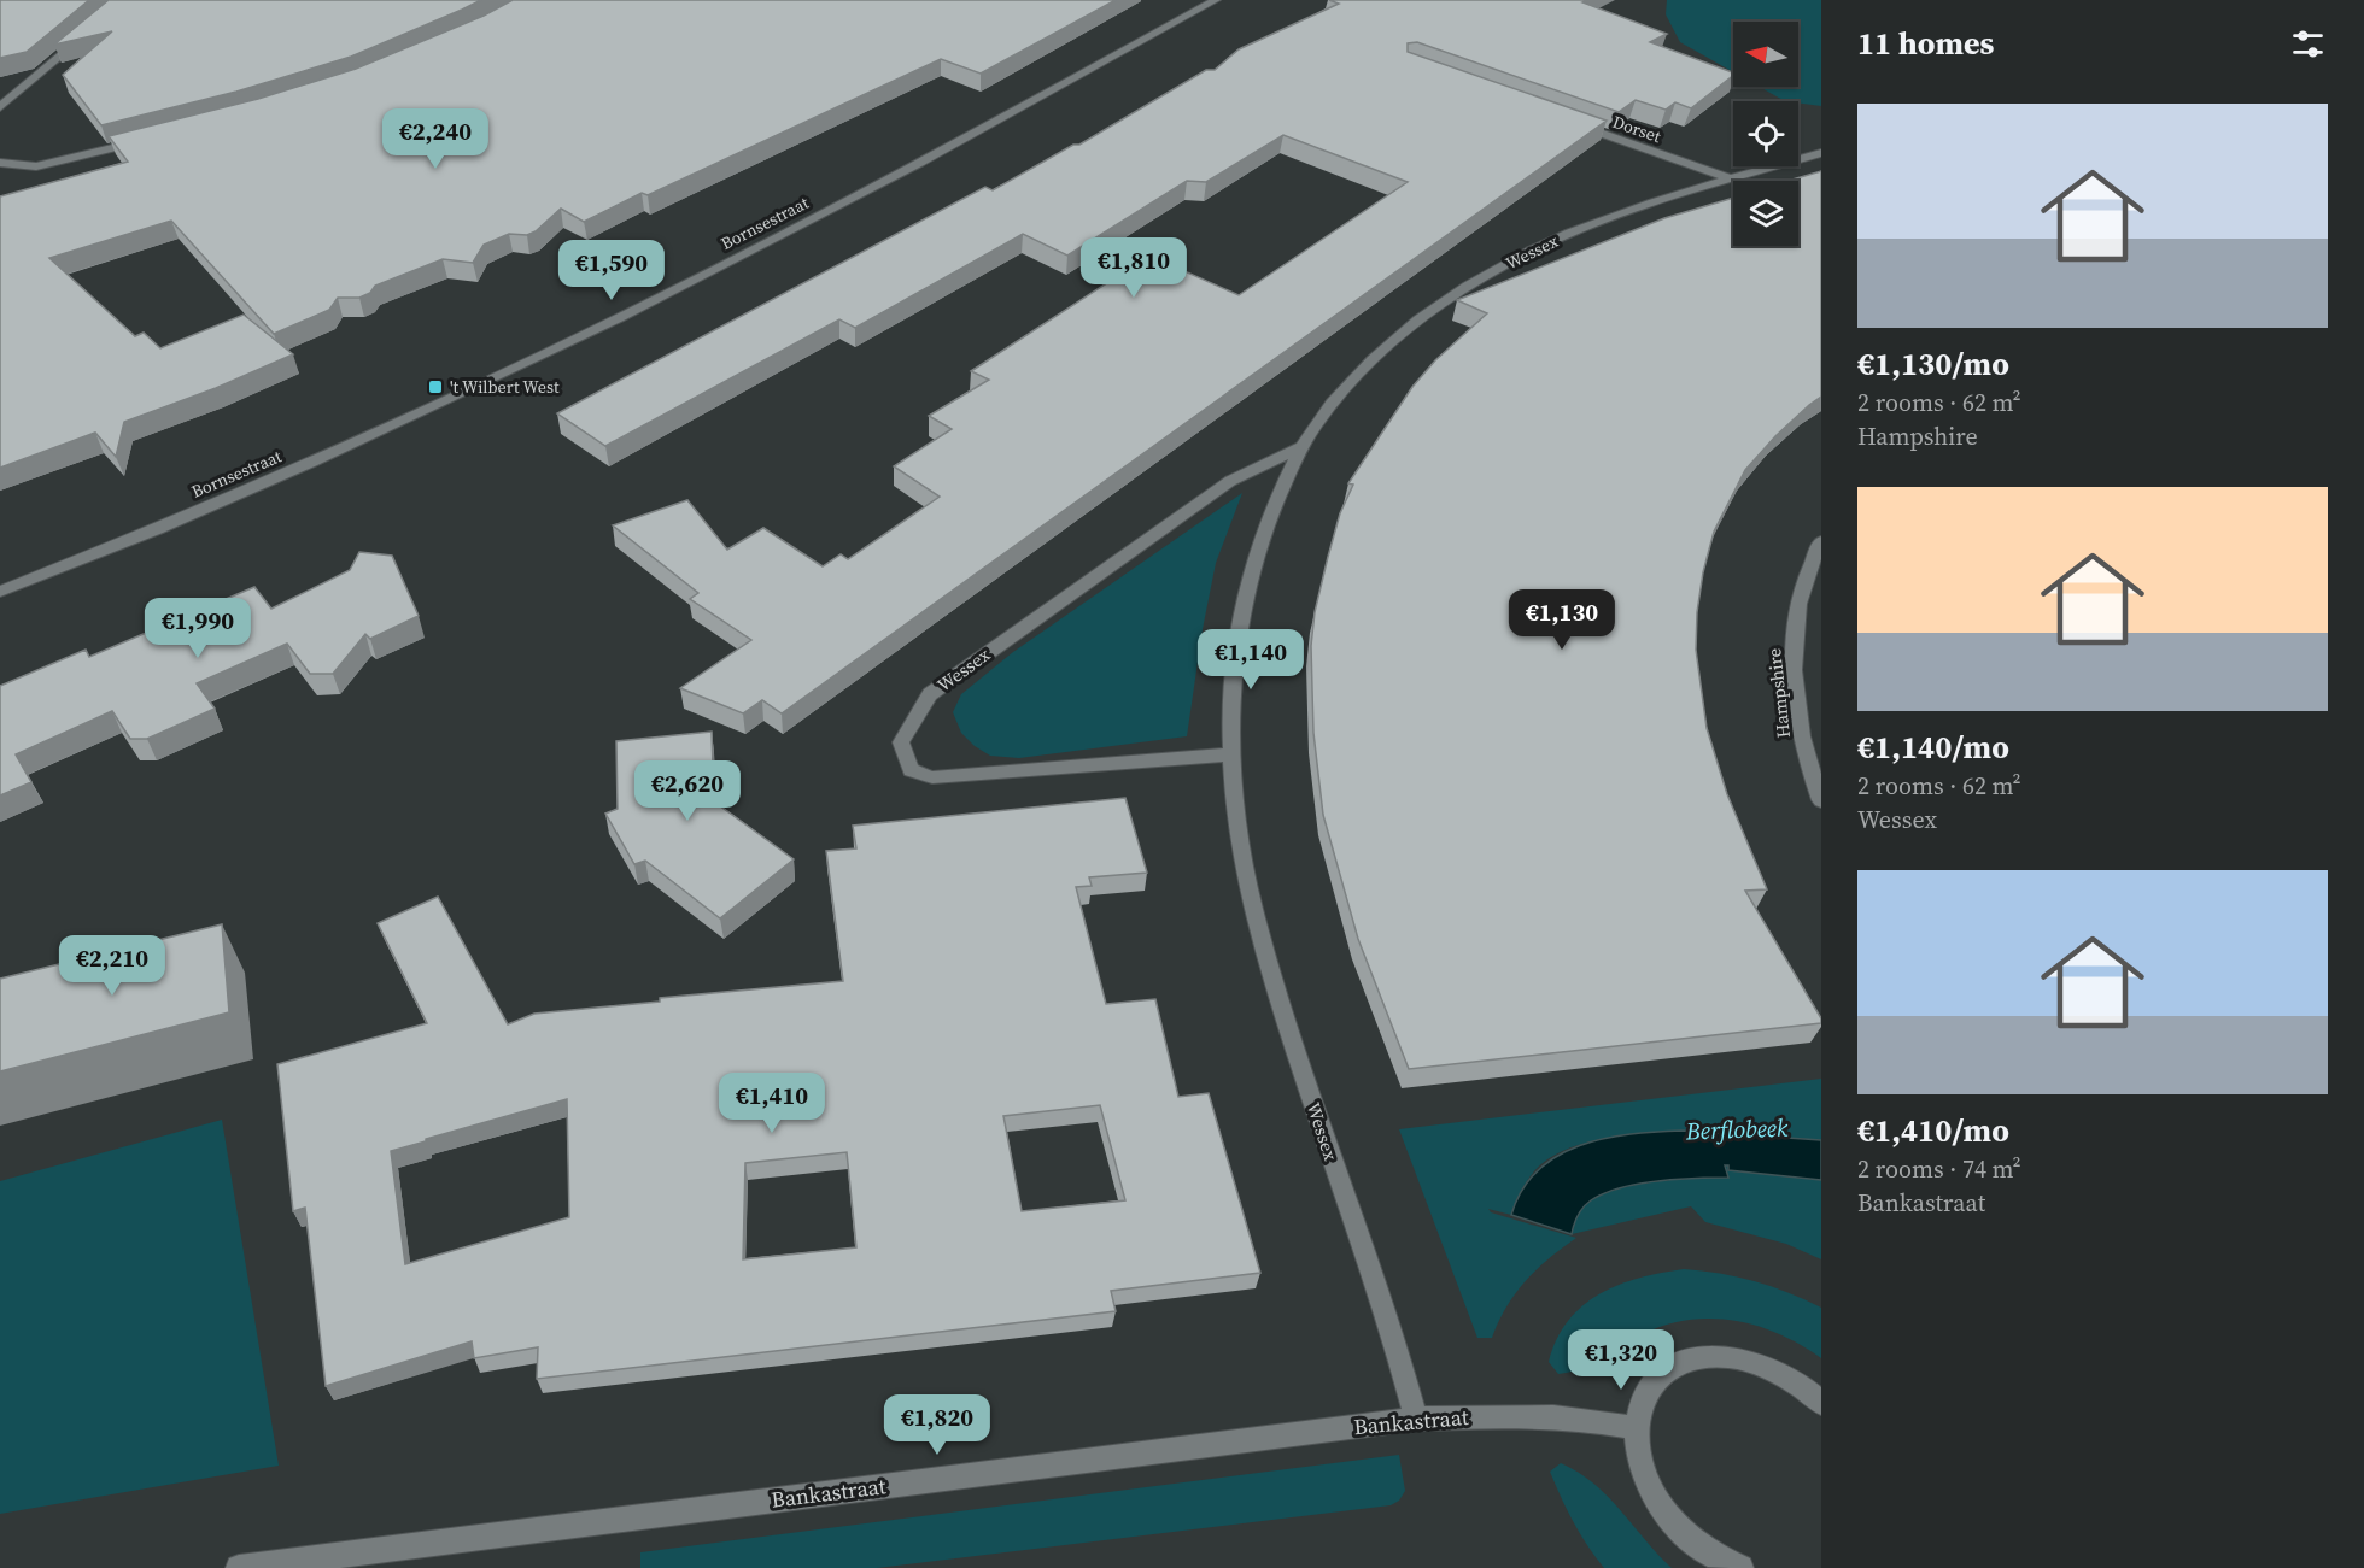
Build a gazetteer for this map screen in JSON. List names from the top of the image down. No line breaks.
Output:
{"streets":{"street":["Dorset","Bornsestraat","Wessex","Hampshire","Bankastraat"]},"crossings":[["Dorset","Wessex"],["Wessex","Bankastraat"]],"water":["Berflobeek"],"places":{"transit":["'t Wilbert West"]},"north":"left","page":{"heading":"11 homes","list":[{"name":"€1,130/mo","note":"2 rooms · 62 m² · Hampshire"},{"name":"€1,140/mo","note":"2 rooms · 62 m² · Wessex"},{"name":"€1,410/mo","note":"2 rooms · 74 m² · Bankastraat"}],"price":["€2,240","€1,810","€1,590","€1,130","€1,990","€1,140","€2,620","€2,210","€1,410","€1,320","€1,820"]}}
